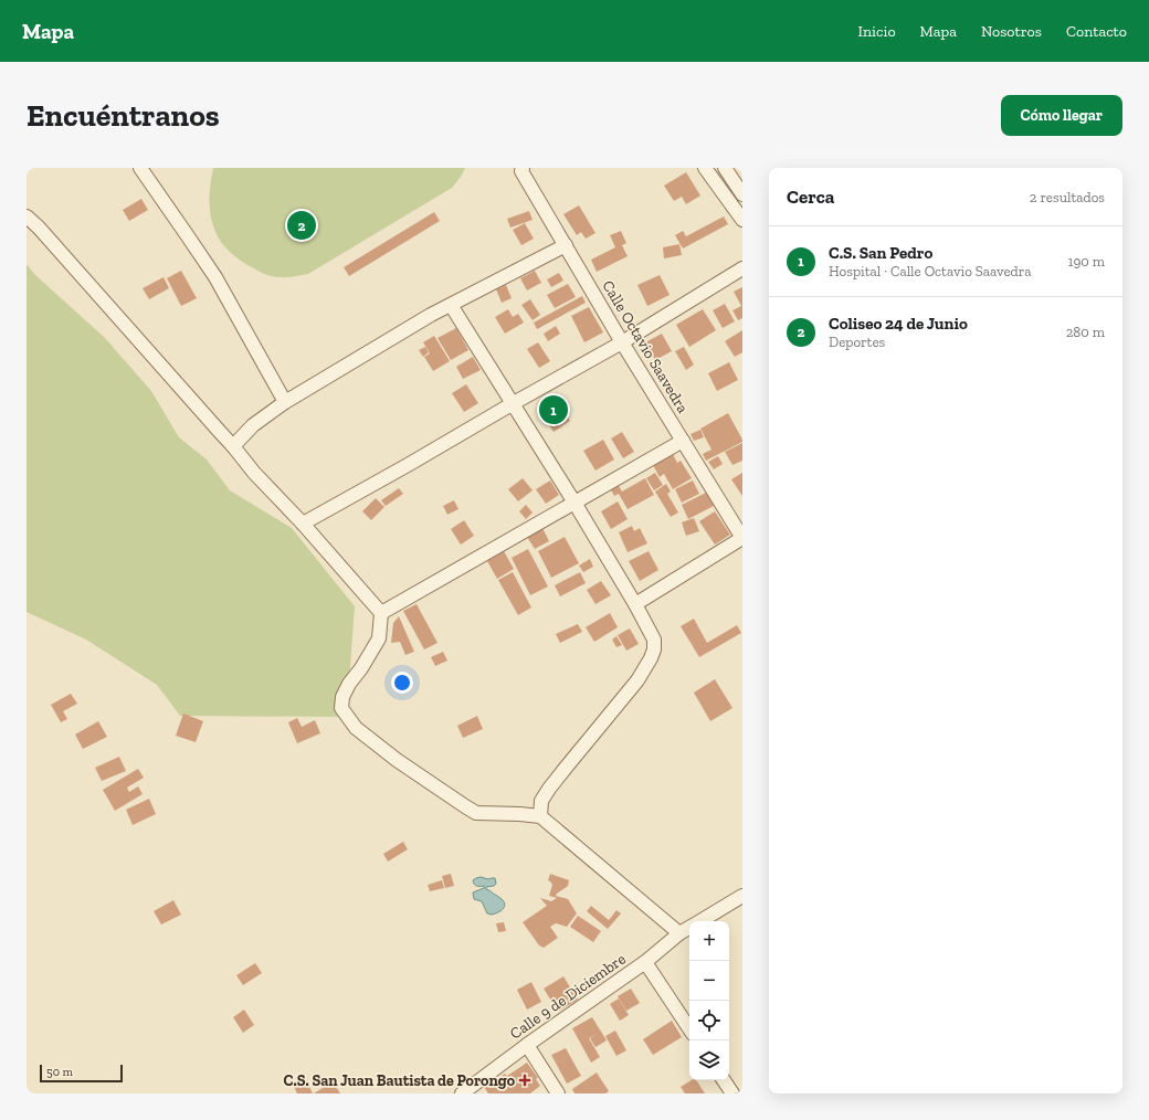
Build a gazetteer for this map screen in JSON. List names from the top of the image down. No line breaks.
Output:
{"streets":{"street":["Calle Octavio Saavedra","Calle 9 de Diciembre"]},"places":{"health":["C.S. San Juan Bautista de Porongo"]},"scale_bar":"50 m","page":{"header":"Mapa","nav":["Inicio","Mapa","Nosotros","Contacto"],"buttons":"Cómo llegar","title":"Encuéntranos","heading":["Cerca","2 resultados"],"pins":["2","1"],"list":[{"mark":"1","name":"C.S. San Pedro","note":"Hospital · Calle Octavio Saavedra","value":"190 m"},{"mark":"2","name":"Coliseo 24 de Junio","note":"Deportes","value":"280 m"}],"map_buttons":["+","−"],"scale":"50 m"}}
